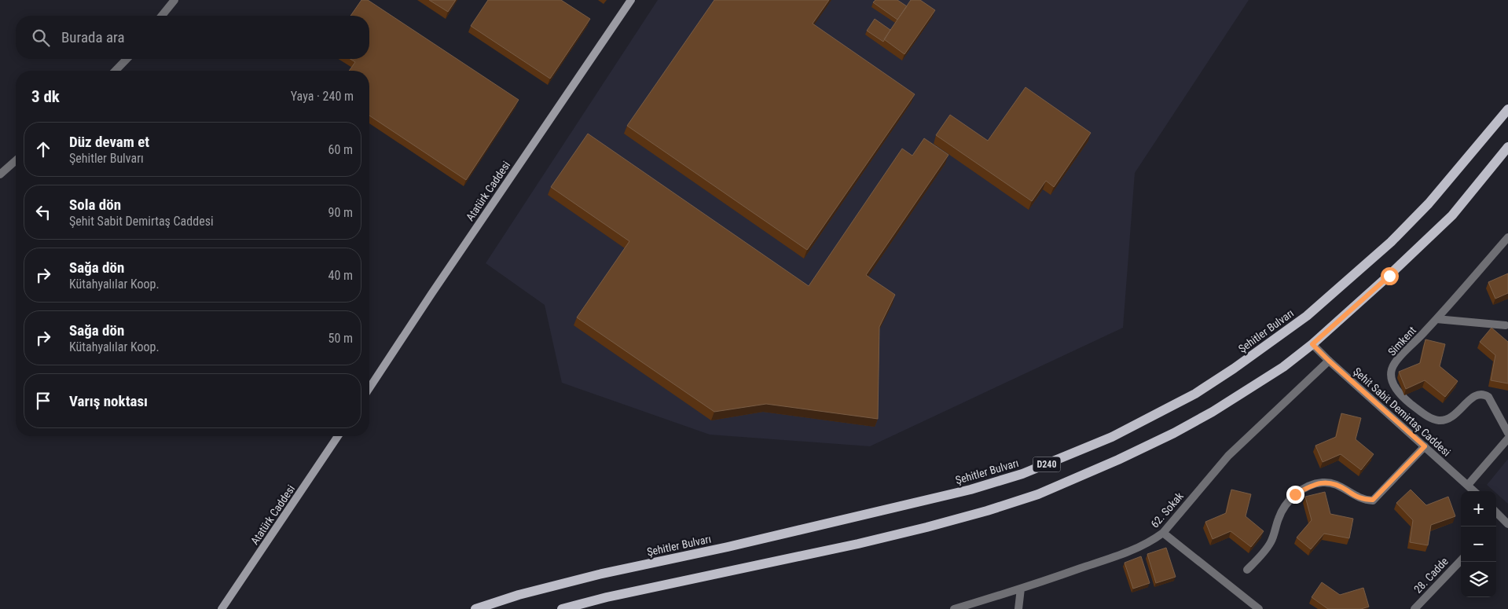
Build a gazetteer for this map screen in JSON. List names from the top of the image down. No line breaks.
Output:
{"streets":{"main road":["Atatürk Caddesi","Şehitler Bulvarı","D240"],"street":["Simkent","Şehit Sabit Demirtaş Caddesi","62. Sokak","28. Cadde"]},"crossings":[["Şehit Sabit Demirtaş Caddesi","D240"],["Şehit Sabit Demirtaş Caddesi","62. Sokak"]],"page":{"search":"Burada ara","heading":["3 dk","Yaya · 240 m"],"list":[["Düz devam et","Şehitler Bulvarı","60 m"],["Sola dön","Şehit Sabit Demirtaş Caddesi","90 m"],["Sağa dön","Kütahyalılar Koop.","40 m"],["Sağa dön","Kütahyalılar Koop.","50 m"],"Varış noktası"],"map_buttons":["+","−"]}}
